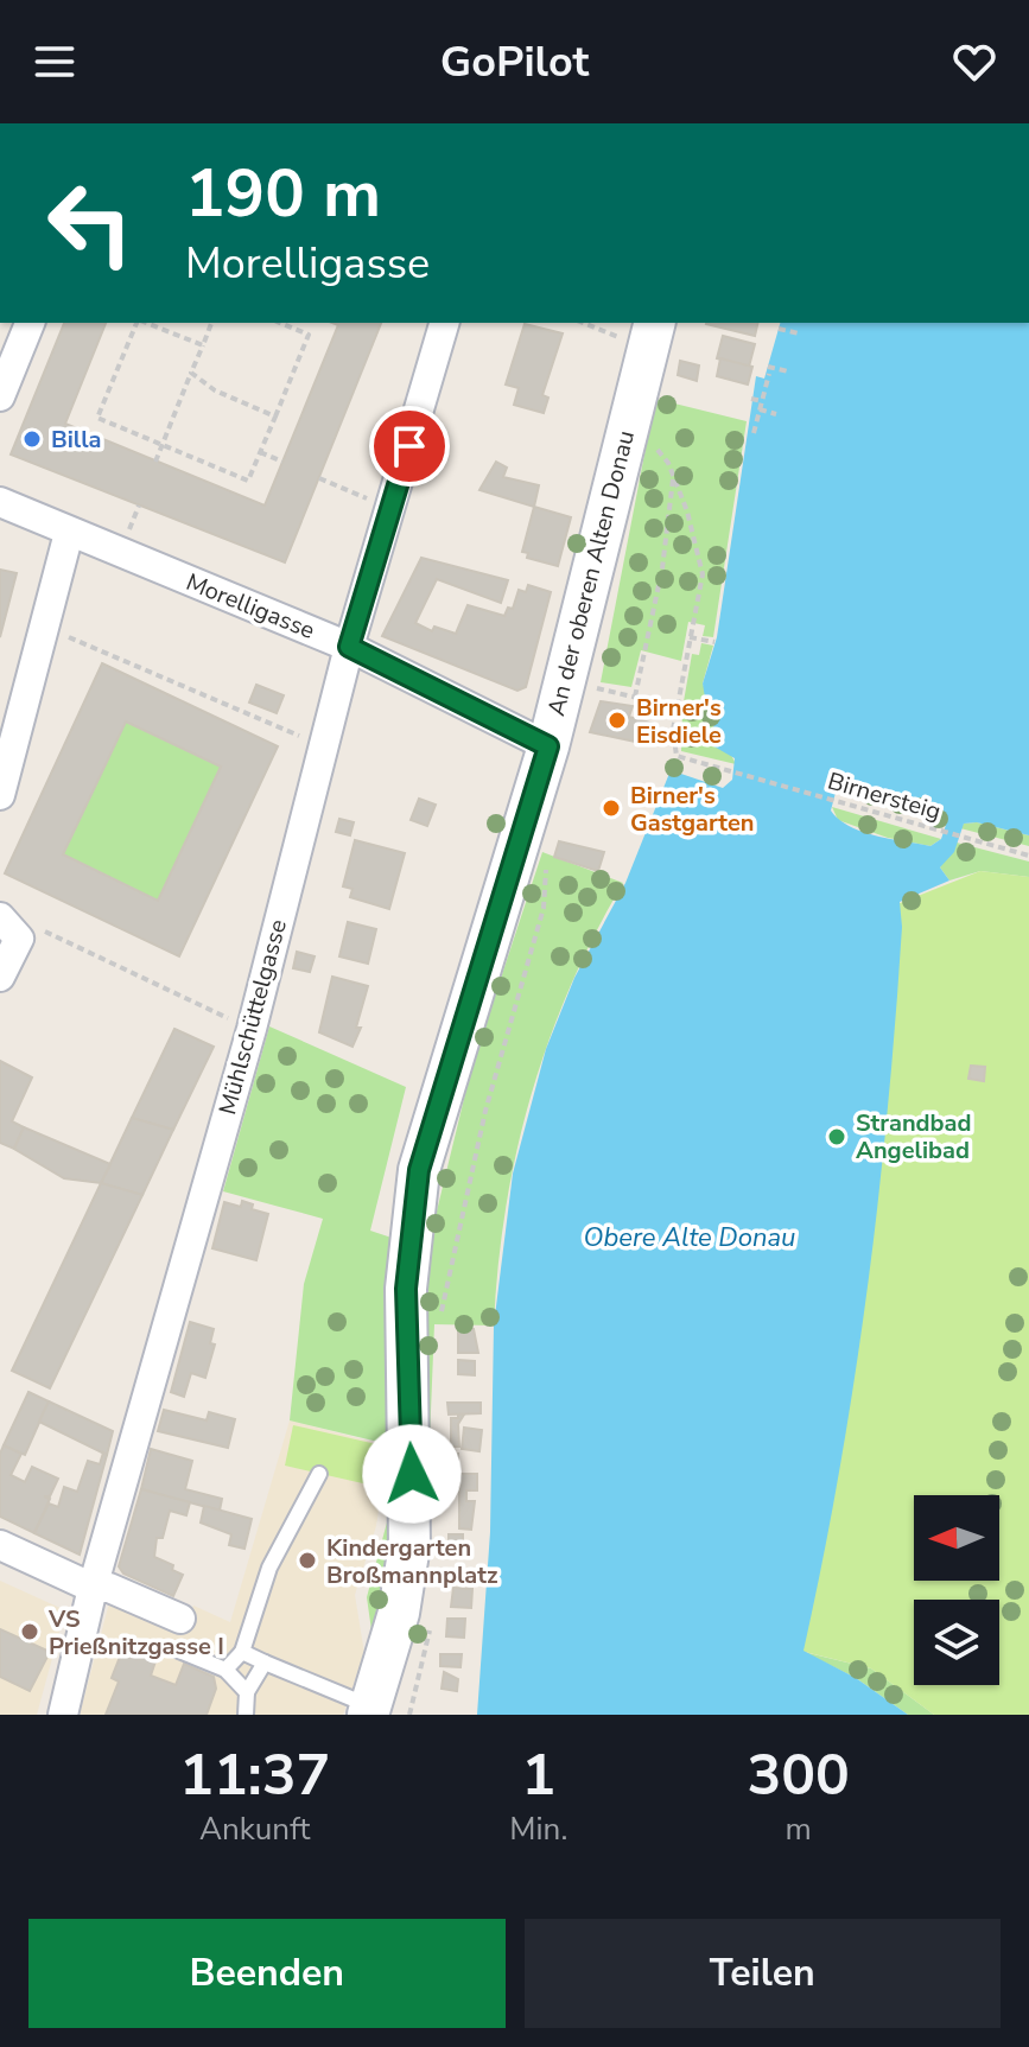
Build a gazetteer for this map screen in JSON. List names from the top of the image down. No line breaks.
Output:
{"streets":{"street":["An der oberen Alten Donau","Morelligasse","Mühlschüttelgasse"],"path":["Birnersteig"]},"crossings":[["An der oberen Alten Donau","Morelligasse"],["Morelligasse","Mühlschüttelgasse"]],"water":["Obere Alte Donau"],"places":["Billa","Birner's Eisdiele","Birner's Gastgarten","Strandbad Angelibad","Kindergarten Broßmannplatz","VS Prießnitzgasse I"],"north":"left","page":{"header":"GoPilot","turn":["190 m","Morelligasse"],"eta":["11:37","Ankunft","1","Min.","300","m"],"buttons":["Beenden","Teilen"]}}
